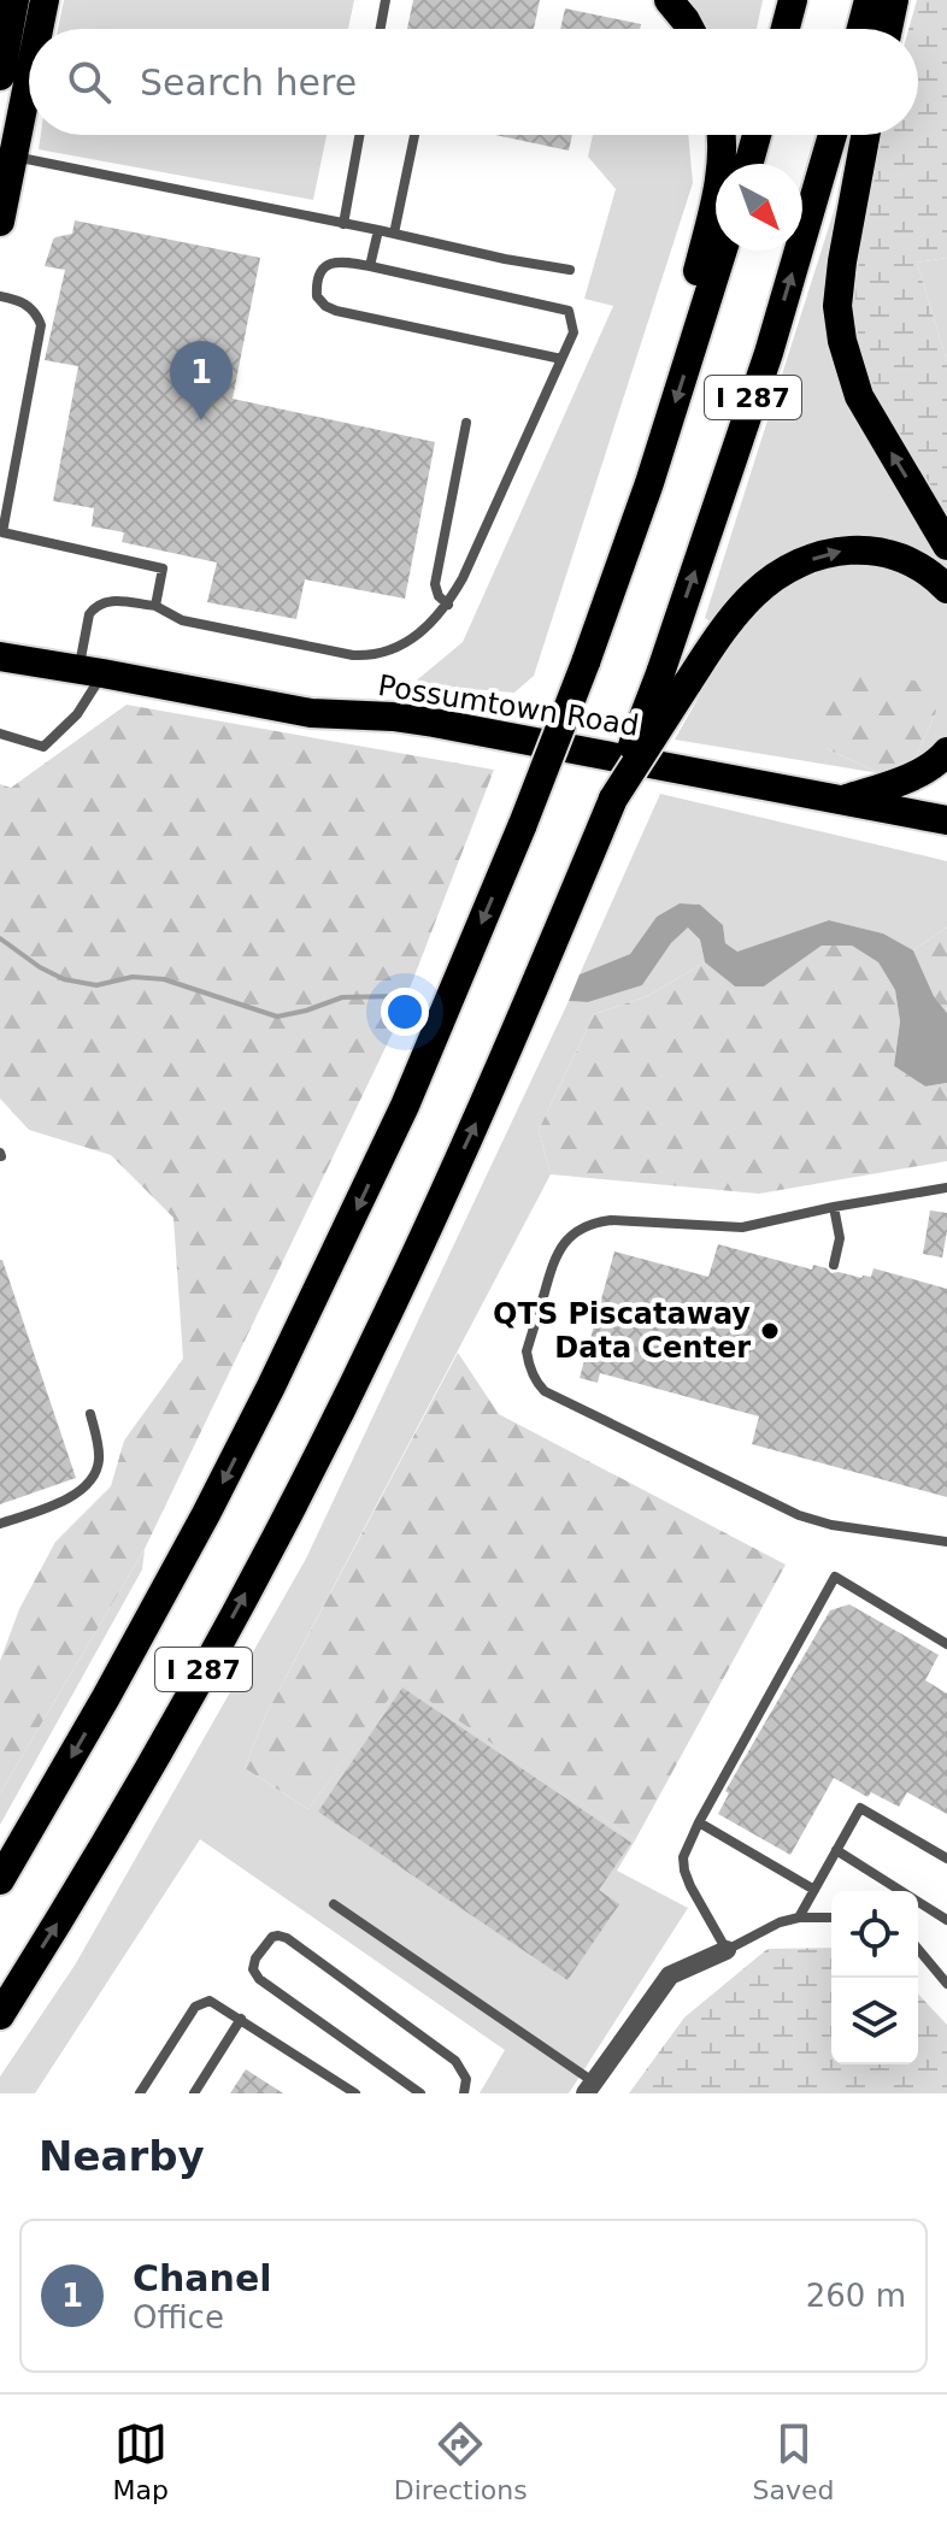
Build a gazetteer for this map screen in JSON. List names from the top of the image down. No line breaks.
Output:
{"streets":{"highway":["I 287","Possumtown Road"]},"places":["QTS Piscataway Data Center"],"north":"bottom right","page":{"search":"Search here","pins":"1","heading":"Nearby","list":[{"mark":"1","name":"Chanel","note":"Office","value":"260 m"}],"nav":["Map","Directions","Saved"]}}
